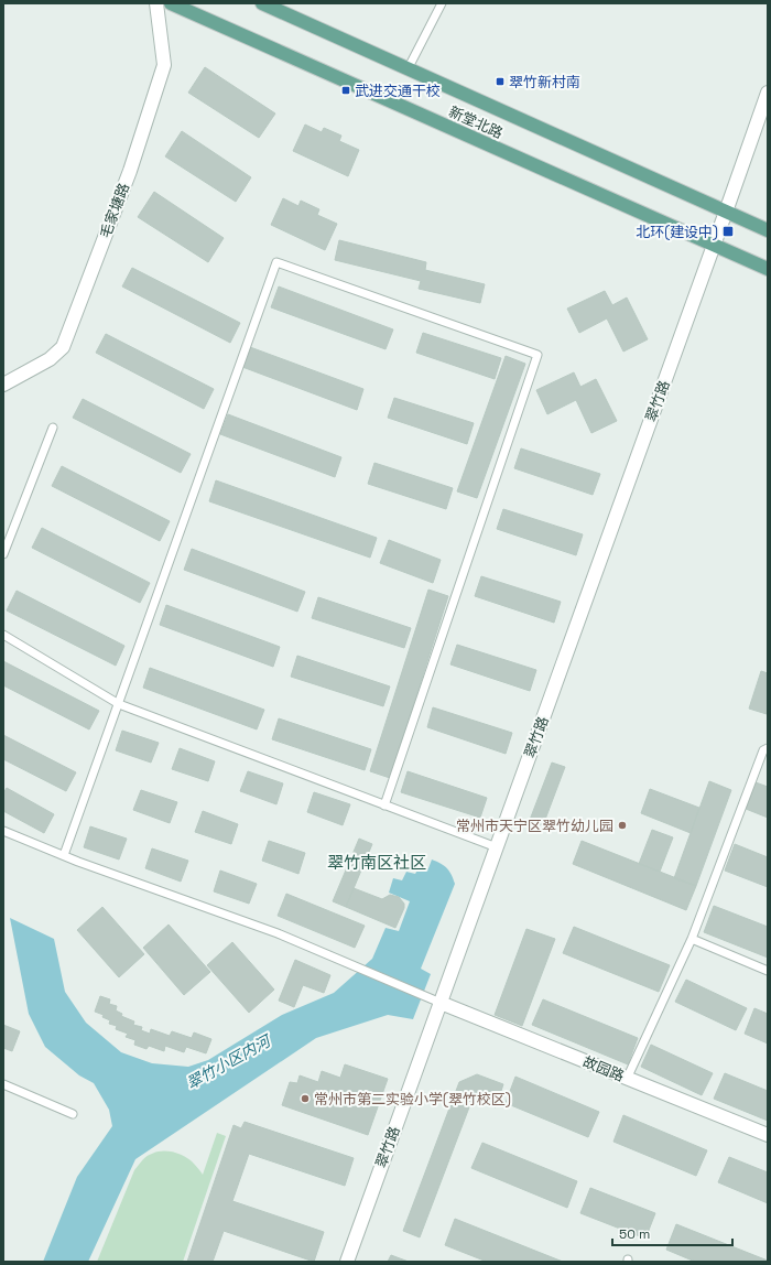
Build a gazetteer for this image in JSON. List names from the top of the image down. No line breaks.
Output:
{"streets":{"main road":["新堂北路"],"street":["毛家塘路","翠竹路","故园路"]},"crossings":[["新堂北路","翠竹路"],["翠竹路","故园路"]],"districts":["翠竹南区社区"],"water":["翠竹小区内河"],"places":{"transit":["翠竹新村南","武进交通干校","北环(建设中)"],"other":["常州市天宁区翠竹幼儿园","常州市第二实验小学(翠竹校区)"]},"scale_bar":"50 m"}
